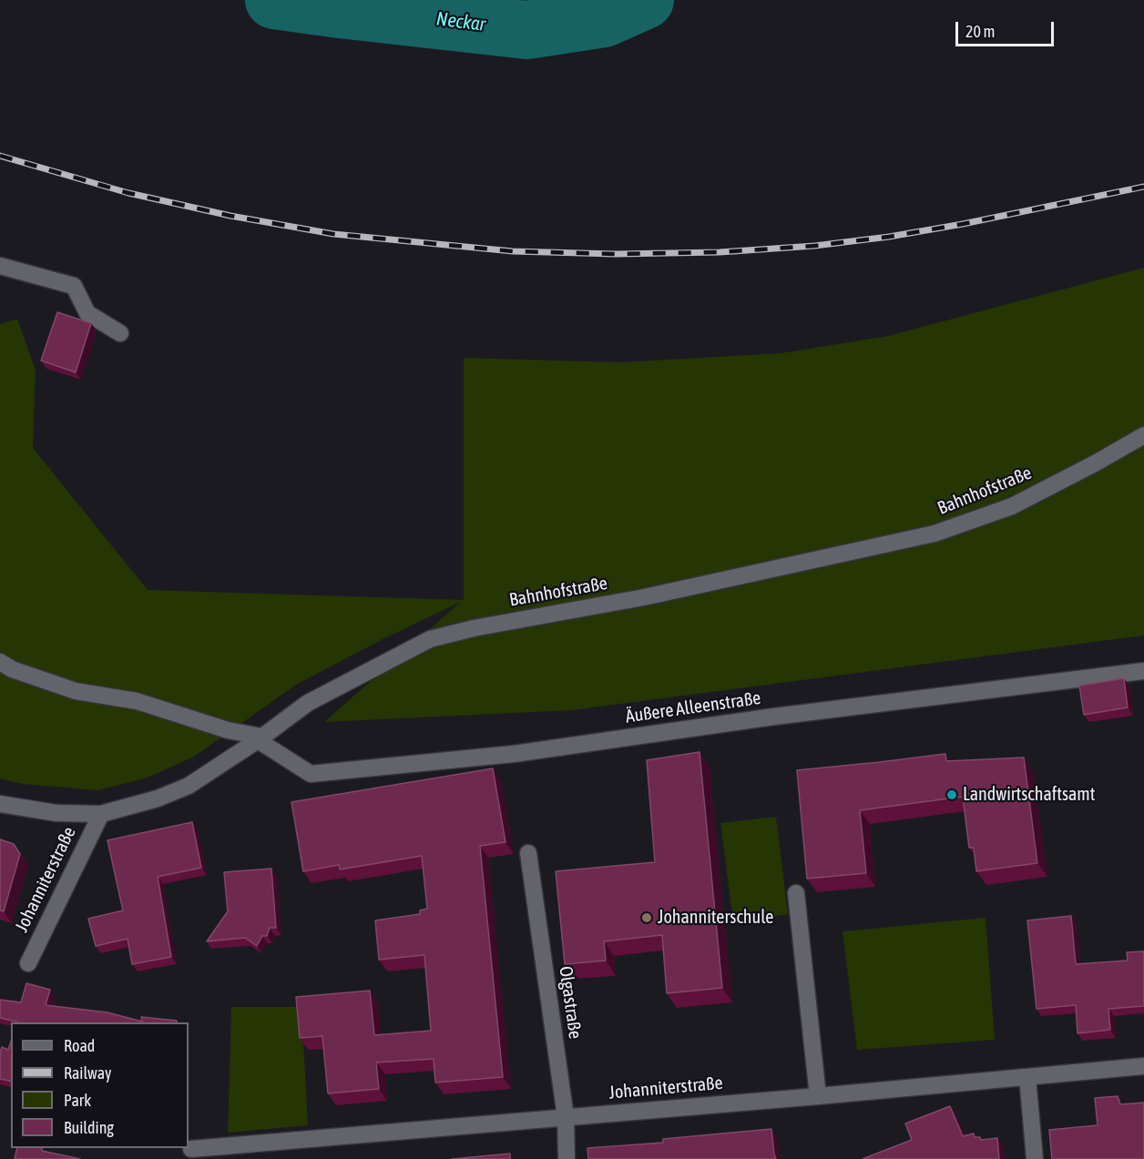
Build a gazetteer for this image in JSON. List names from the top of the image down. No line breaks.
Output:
{"streets":{"street":["Bahnhofstraße","Äußere Alleenstraße","Johanniterstraße","Olgastraße"]},"crossings":[["Bahnhofstraße","Äußere Alleenstraße"],["Bahnhofstraße","Johanniterstraße"],["Johanniterstraße","Olgastraße"]],"water":["Neckar"],"places":["Landwirtschaftsamt","Johanniterschule"],"legend":["Road","Railway","Park","Building"],"scale_bar":"20 m"}
